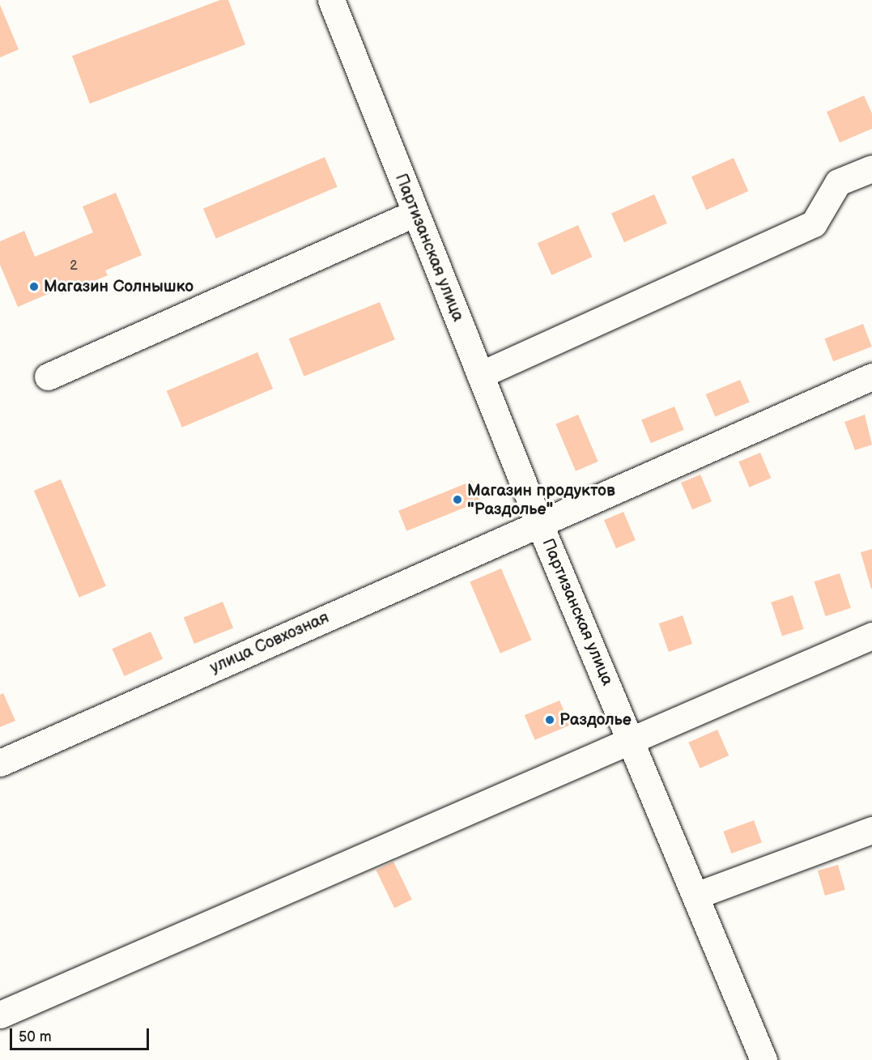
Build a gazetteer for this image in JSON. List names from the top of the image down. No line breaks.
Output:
{"streets":{"street":["Партизанская улица","улица Совхозная"]},"crossings":[["Партизанская улица","улица Совхозная"]],"places":["Магазин Солнышко","Магазин продуктов \"Раздолье\"","Раздолье"],"house_numbers":["2"],"scale_bar":"50 m"}
